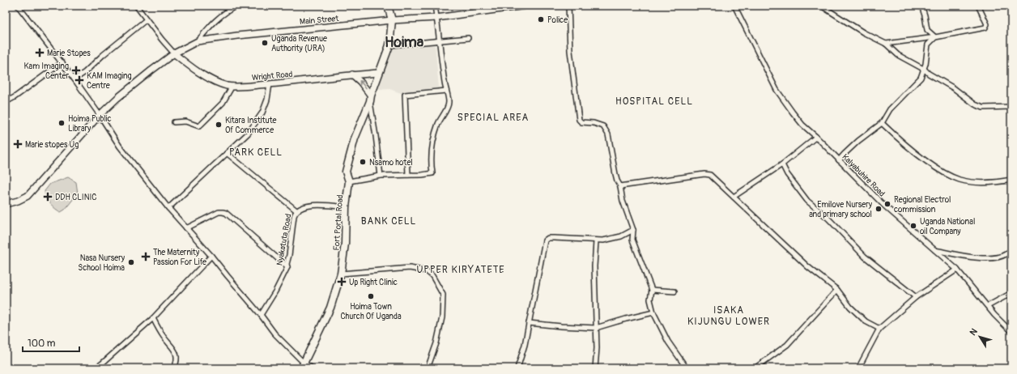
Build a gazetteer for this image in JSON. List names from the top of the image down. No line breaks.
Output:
{"streets":{"main road":["Fort Portal Road"],"street":["Main Street","Wright Road","Kalyabuhire Road","Nyakatuta Road"]},"crossings":[["Main Street","Wright Road"],["Main Street","Fort Portal Road"],["Wright Road","Fort Portal Road"],["Fort Portal Road","Nyakatuta Road"]],"districts":["Hoima","HOSPITAL CELL","SPECIAL AREA","PARK CELL","BANK CELL","UPPER KIRYATETE","ISAKA KIJUNGU LOWER"],"places":{"other":["Police","Uganda Revenue Authority (URA)","Hoima Public Library","Kitara Institute Of Commerce","Nsamo hotel","Regional Electrol commission","Emilove Nursery and primary school","Uganda National oil Company","Nasa Nursery School Hoima","Hoima Town Church Of Uganda"],"health":["Marie Stopes","Kam Imaging Center","KAM Imaging Centre","Marie stopes Ug","DDH CLINIC","The Maternity Passion For Life","Up Right Clinic"]},"scale_bar":"100 m","north":"top left"}
